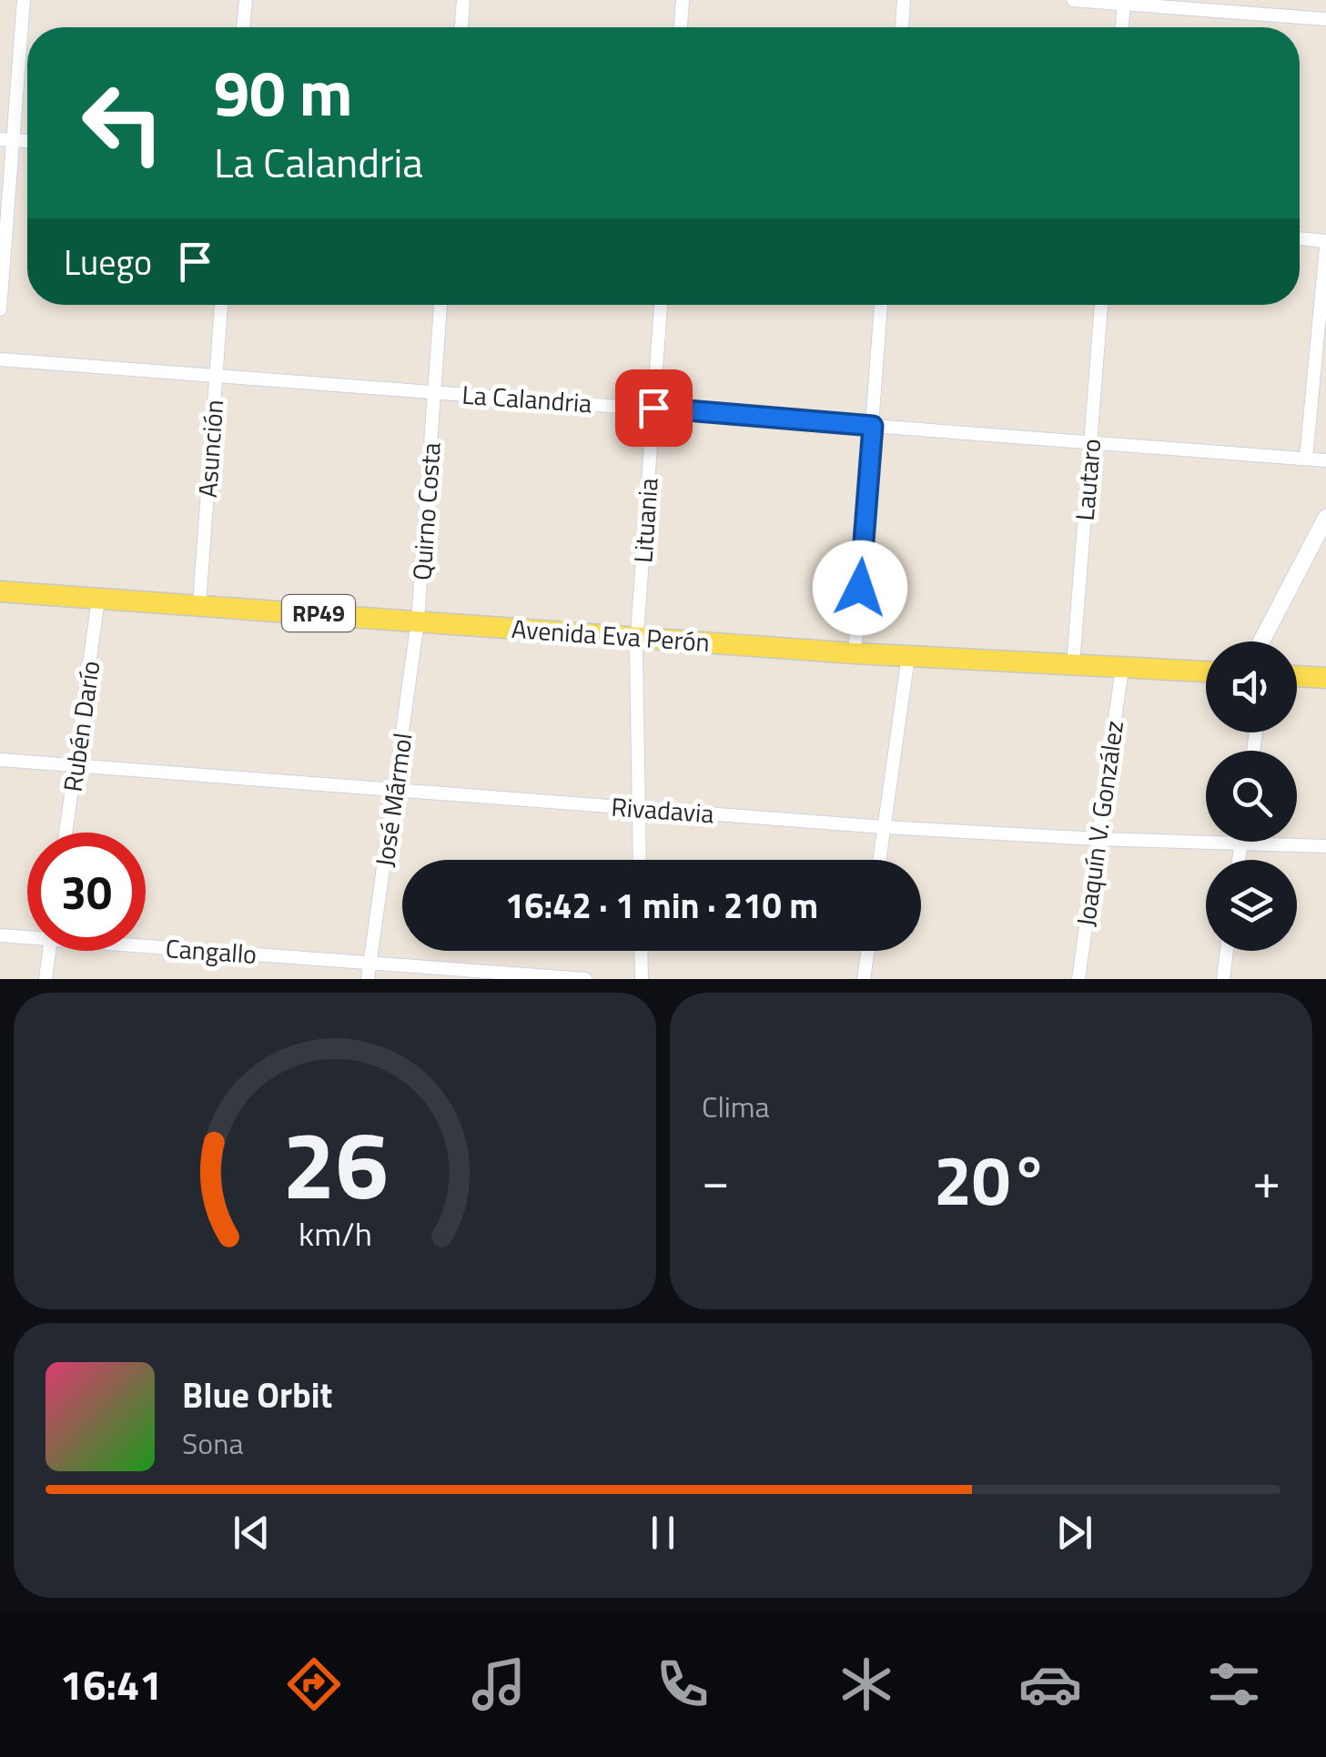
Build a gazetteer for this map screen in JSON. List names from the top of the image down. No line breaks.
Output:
{"streets":{"main road":["RP49","Avenida Eva Perón"],"street":["La Calandria","Asunción","Lautaro","Quirno Costa","Lituania","Rubén Darío","José Mármol","Rivadavia","Joaquín V. González","Cangallo"]},"crossings":[["La Calandria","Asunción"],["La Calandria","Lautaro"],["La Calandria","Quirno Costa"],["La Calandria","Lituania"],["Asunción","Avenida Eva Perón"],["Lautaro","Avenida Eva Perón"],["Quirno Costa","Avenida Eva Perón"],["Quirno Costa","José Mármol"],["Lituania","Avenida Eva Perón"],["Lituania","Rivadavia"],["Avenida Eva Perón","Rubén Darío"],["Avenida Eva Perón","José Mármol"],["Avenida Eva Perón","Joaquín V. González"],["Rubén Darío","Rivadavia"],["José Mármol","Rivadavia"],["José Mármol","Cangallo"],["Rivadavia","Joaquín V. González"]],"page":{"turn":["90 m","La Calandria"],"then":"Luego","limit":"30","trip":"16:42 · 1 min · 210 m","tile":"Clima","heat":["−","20°","+"],"song":["Blue Orbit","Sona"],"tabs":"16:41","gauge":["26","km/h"]}}
